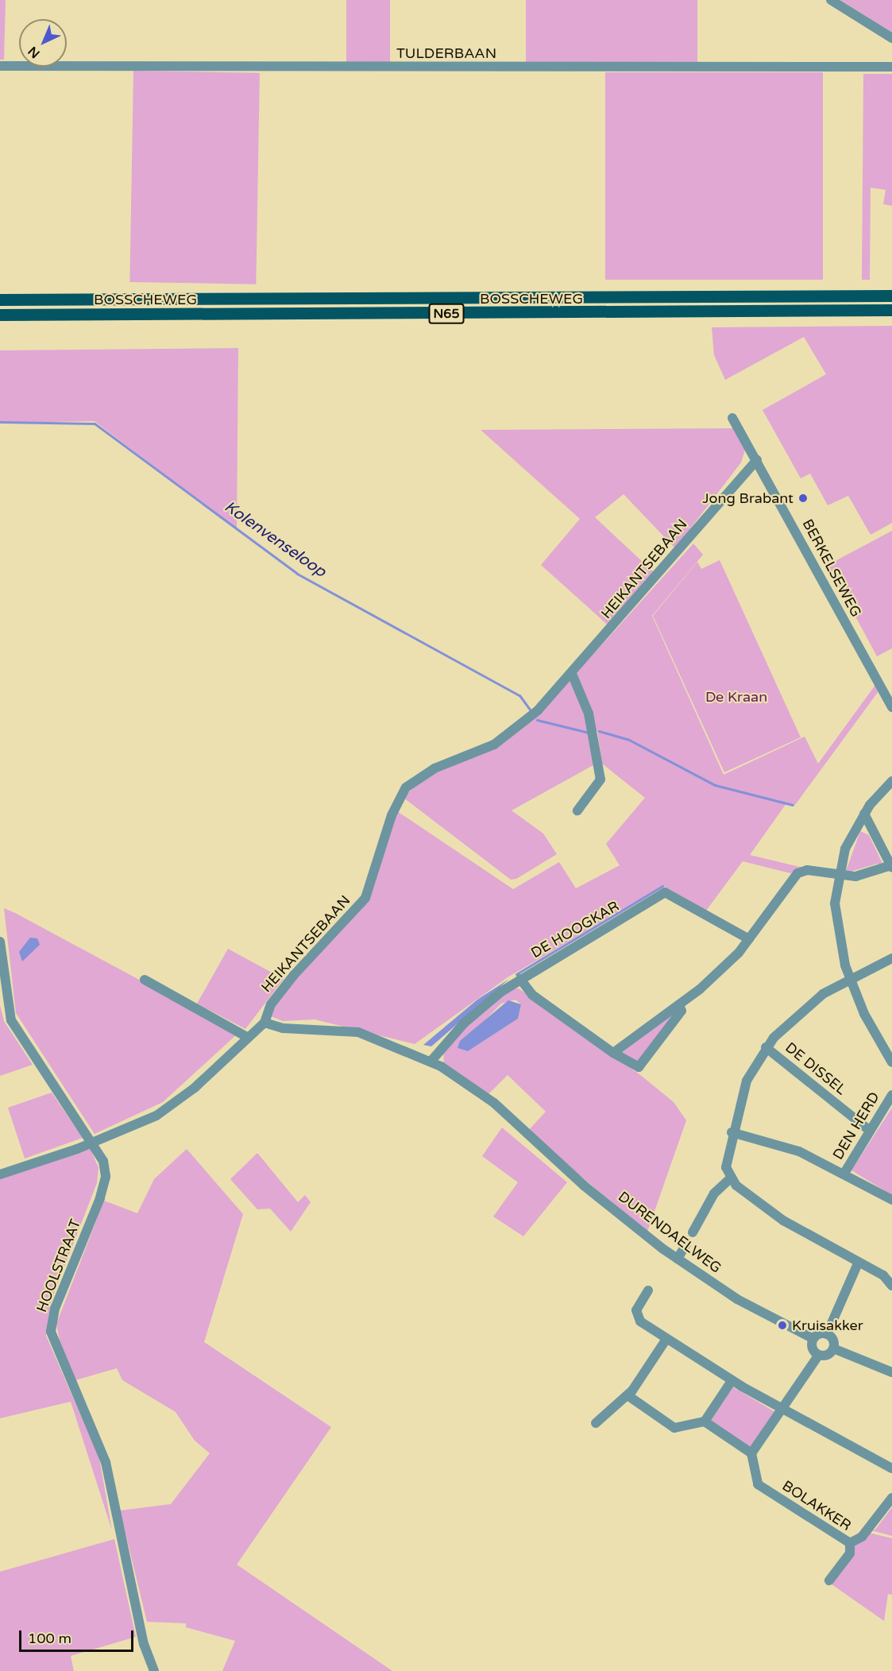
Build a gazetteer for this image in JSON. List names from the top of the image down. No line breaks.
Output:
{"streets":{"main road":["BOSSCHEWEG","N65"],"street":["TULDERBAAN","BERKELSEWEG","HEIKANTSEBAAN","DE HOOGKAR","DE DISSEL","DEN HERD","DURENDAELWEG","HOOLSTRAAT","BOLAKKER"]},"crossings":[["BERKELSEWEG","HEIKANTSEBAAN"],["HEIKANTSEBAAN","DURENDAELWEG"],["HEIKANTSEBAAN","HOOLSTRAAT"],["DE HOOGKAR","DURENDAELWEG"],["DE DISSEL","DEN HERD"]],"water":["Kolenvenseloop"],"parks":["De Kraan"],"places":["Jong Brabant","Kruisakker"],"scale_bar":"100 m","north":"bottom left"}
